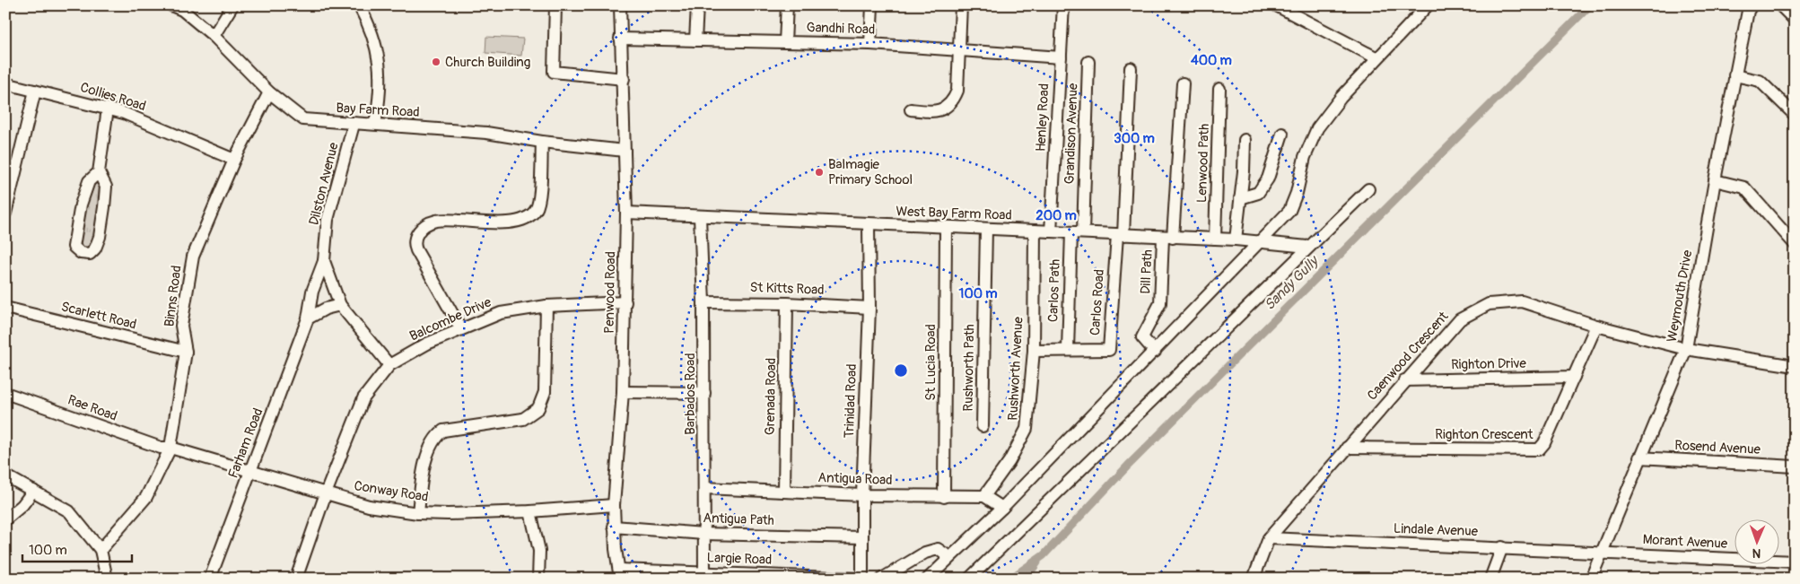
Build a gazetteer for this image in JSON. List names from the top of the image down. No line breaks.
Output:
{"streets":{"street":["Gandhi Road","Collies Road","Bay Farm Road","Henley Road","Grandison Avenue","Lenwood Path","Dilston Avenue","West Bay Farm Road","Dill Path","St Kitts Road","Carlos Path","Penwood Road","Binns Road","Weymouth Drive","Carlos Road","Scarlett Road","Balcombe Drive","Caenwood Crescent","St Lucia Road","Righton Drive","Rushworth Path","Rushworth Avenue","Barbados Road","Grenada Road","Trinidad Road","Rae Road","Righton Crescent","Farham Road","Rosend Avenue","Antigua Road","Conway Road","Antigua Path","Lindale Avenue","Morant Avenue","Largie Road"]},"crossings":[["Gandhi Road","Henley Road"],["Gandhi Road","Penwood Road"],["Collies Road","Binns Road"],["Bay Farm Road","Dilston Avenue"],["Bay Farm Road","Penwood Road"],["Bay Farm Road","Binns Road"],["Henley Road","West Bay Farm Road"],["Grandison Avenue","West Bay Farm Road"],["Grandison Avenue","Carlos Path"],["Lenwood Path","West Bay Farm Road"],["Dilston Avenue","Balcombe Drive"],["Dilston Avenue","Farham Road"],["West Bay Farm Road","Dill Path"],["West Bay Farm Road","Carlos Path"],["West Bay Farm Road","Penwood Road"],["West Bay Farm Road","Carlos Road"],["West Bay Farm Road","St Lucia Road"],["West Bay Farm Road","Rushworth Path"],["West Bay Farm Road","Rushworth Avenue"],["West Bay Farm Road","Barbados Road"],["West Bay Farm Road","Trinidad Road"],["St Kitts Road","Barbados Road"],["St Kitts Road","Grenada Road"],["St Kitts Road","Trinidad Road"],["Carlos Path","Carlos Road"],["Penwood Road","Balcombe Drive"],["Penwood Road","Conway Road"],["Penwood Road","Antigua Path"],["Penwood Road","Largie Road"],["Binns Road","Scarlett Road"],["Binns Road","Rae Road"],["Binns Road","Conway Road"],["Weymouth Drive","Caenwood Crescent"],["Weymouth Drive","Rosend Avenue"],["Weymouth Drive","Lindale Avenue"],["Weymouth Drive","Morant Avenue"],["Carlos Road","Rushworth Avenue"],["Balcombe Drive","Conway Road"],["Caenwood Crescent","Righton Drive"],["Caenwood Crescent","Righton Crescent"],["Caenwood Crescent","Lindale Avenue"],["St Lucia Road","Antigua Road"],["Righton Drive","Righton Crescent"],["Rushworth Avenue","Antigua Road"],["Barbados Road","Antigua Road"],["Barbados Road","Antigua Path"],["Barbados Road","Largie Road"],["Grenada Road","Antigua Road"],["Trinidad Road","Antigua Road"],["Trinidad Road","Antigua Path"],["Rae Road","Conway Road"],["Farham Road","Conway Road"],["Lindale Avenue","Morant Avenue"]],"water":["Sandy Gully"],"places":["Church Building","Balmagie Primary School"],"scale_bar":"100 m","north":"bottom","rings":["400 m","300 m","200 m","100 m"]}
